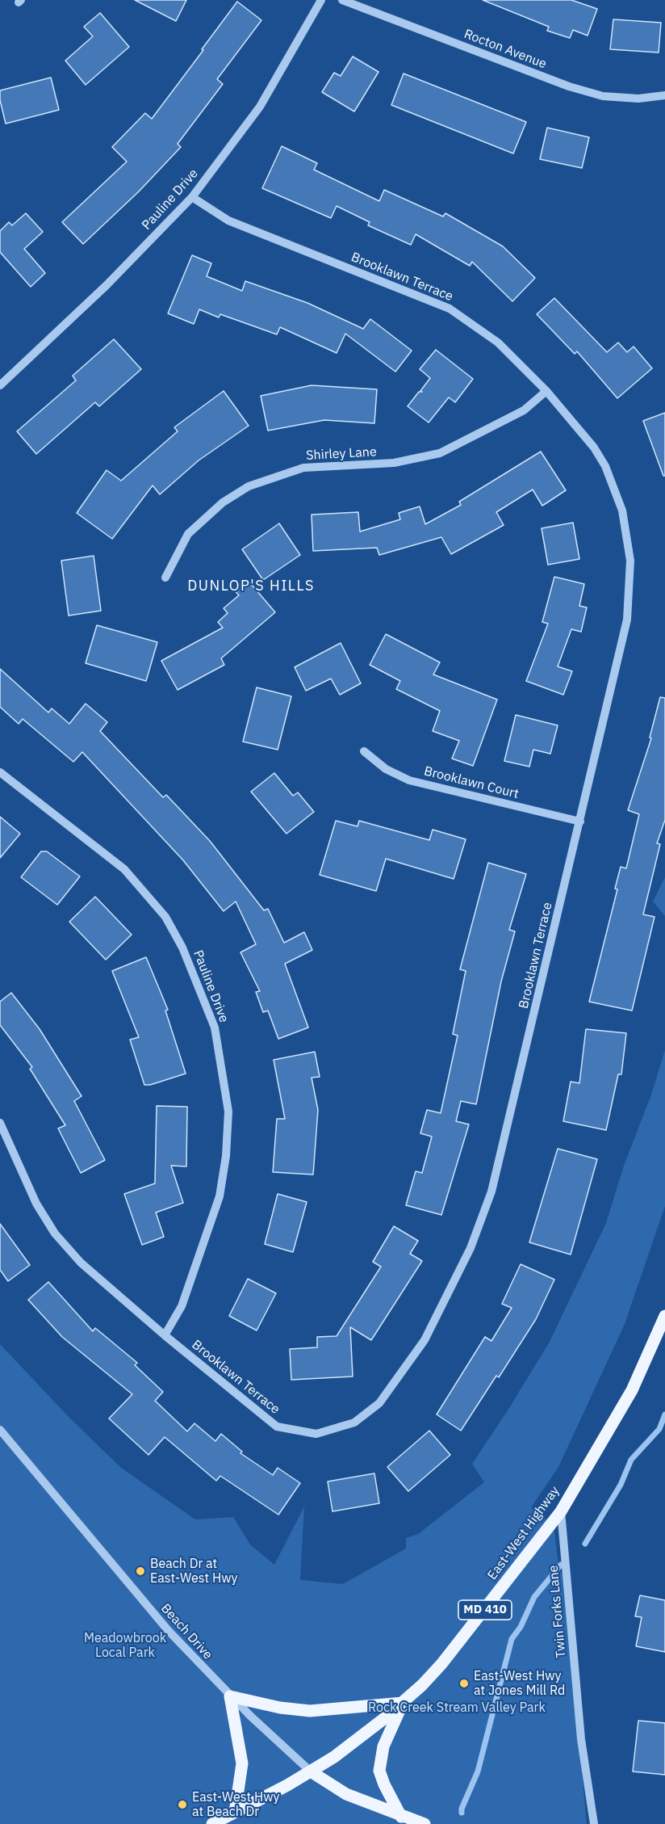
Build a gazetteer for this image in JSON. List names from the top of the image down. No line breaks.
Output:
{"streets":{"main road":["East-West Highway","MD 410"],"street":["Rocton Avenue","Pauline Drive","Brooklawn Terrace","Shirley Lane","Brooklawn Court","Twin Forks Lane","Beach Drive"]},"crossings":[["Pauline Drive","Brooklawn Terrace"],["Brooklawn Terrace","Shirley Lane"],["Brooklawn Terrace","Brooklawn Court"],["East-West Highway","Twin Forks Lane"],["East-West Highway","Beach Drive"]],"districts":["DUNLOP'S HILLS"],"parks":["Meadowbrook Local Park","Rock Creek Stream Valley Park"],"places":["Beach Dr at East-West Hwy","East-West Hwy at Jones Mill Rd","East-West Hwy at Beach Dr"]}
